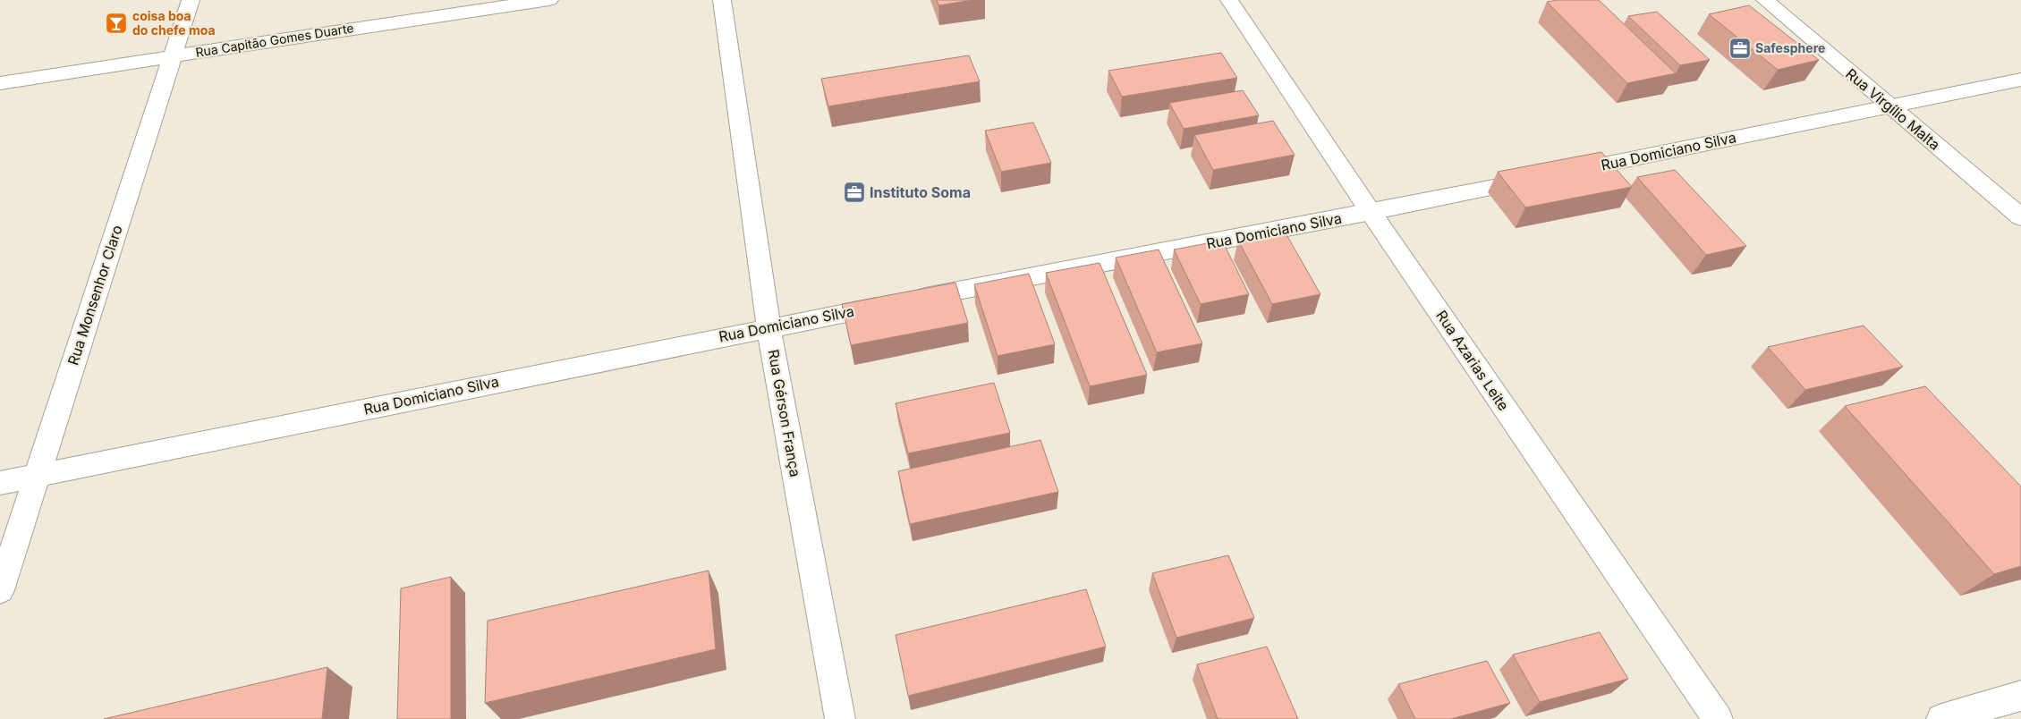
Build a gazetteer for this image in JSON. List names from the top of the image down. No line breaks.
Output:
{"streets":{"street":["Rua Capitão Gomes Duarte","Rua Virgílio Malta","Rua Domiciano Silva","Rua Monsenhor Claro","Rua Azarias Leite","Rua Gérson França"]},"crossings":[["Rua Capitão Gomes Duarte","Rua Monsenhor Claro"],["Rua Virgílio Malta","Rua Domiciano Silva"],["Rua Domiciano Silva","Rua Monsenhor Claro"],["Rua Domiciano Silva","Rua Azarias Leite"],["Rua Domiciano Silva","Rua Gérson França"]],"places":{"bar":["coisa boa do chefe moa"],"office":["Safesphere","Instituto Soma"]}}
